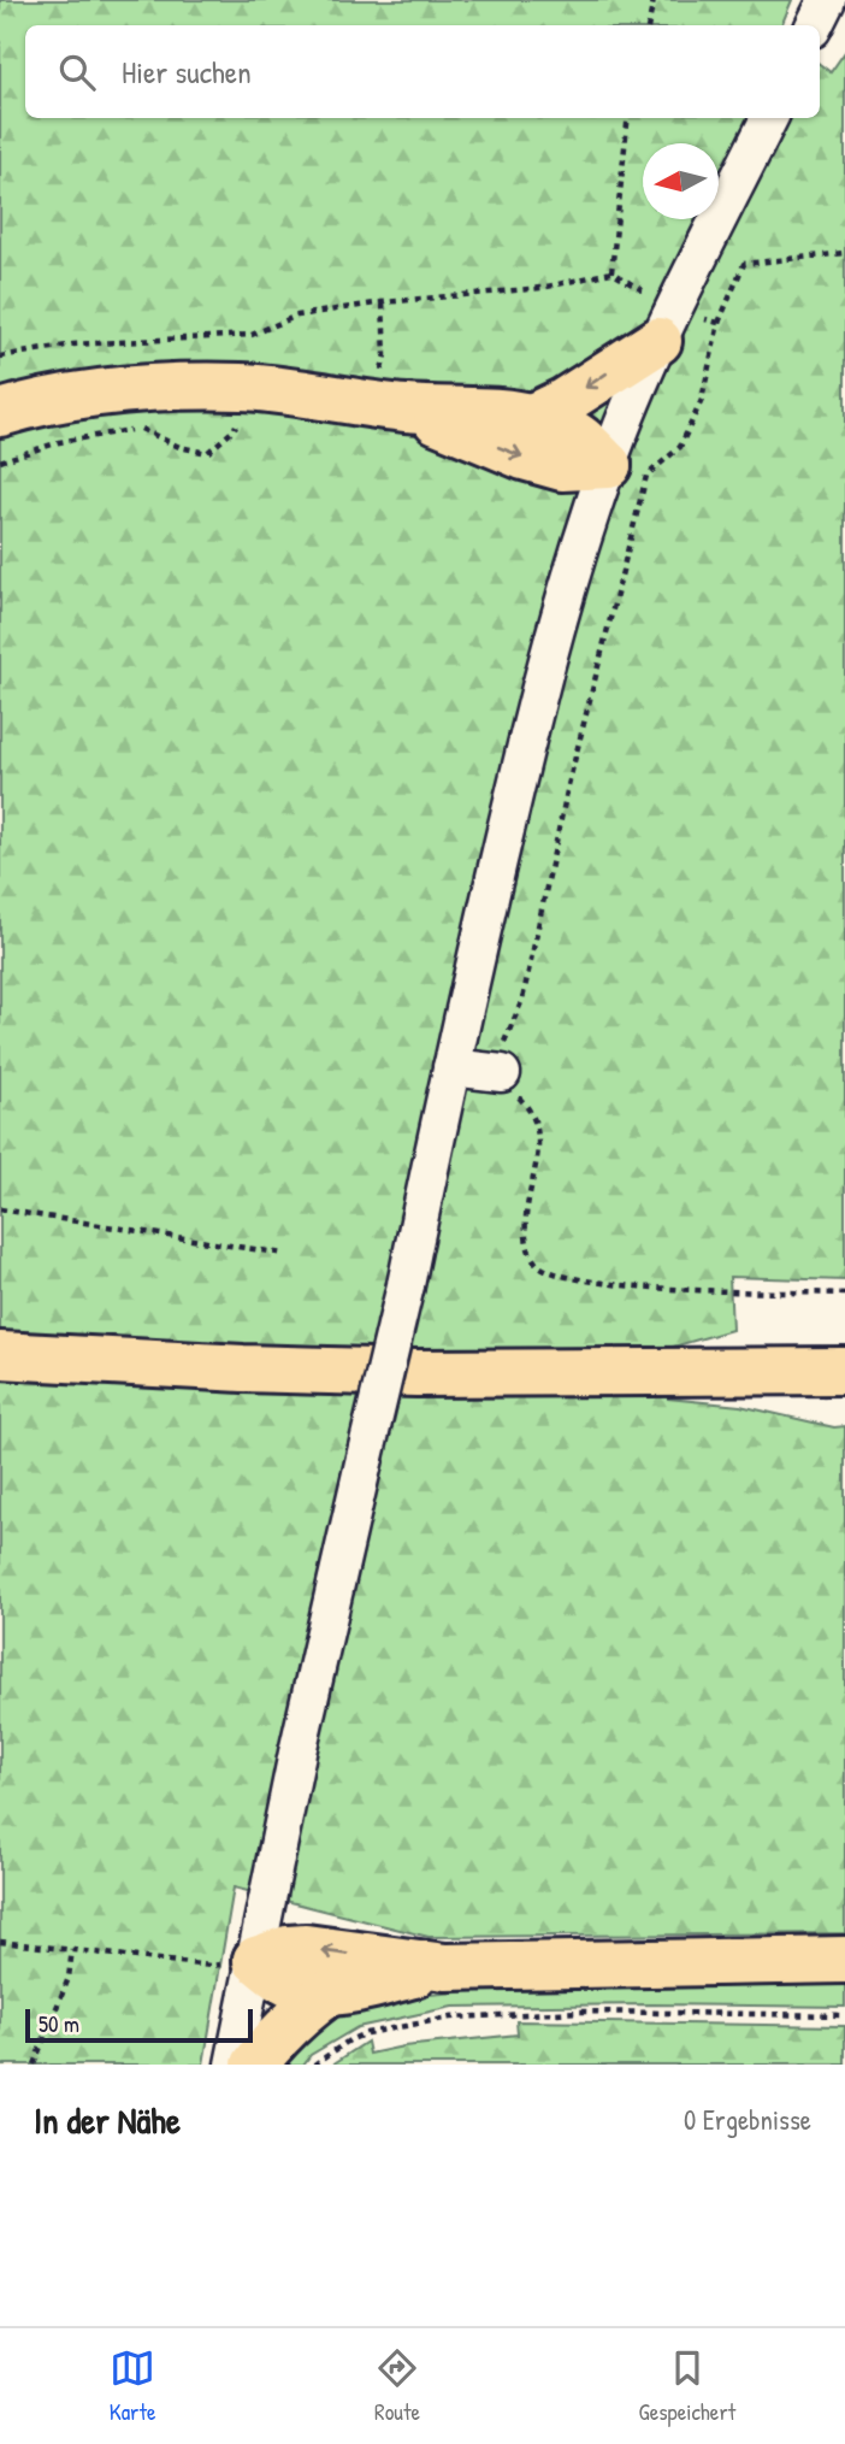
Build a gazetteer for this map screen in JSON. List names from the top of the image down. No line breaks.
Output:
{"scale_bar":"50 m","north":"left","page":{"search":"Hier suchen","scale":"50 m","heading":["In der Nähe","0 Ergebnisse"],"nav":["Karte","Route","Gespeichert"]}}
